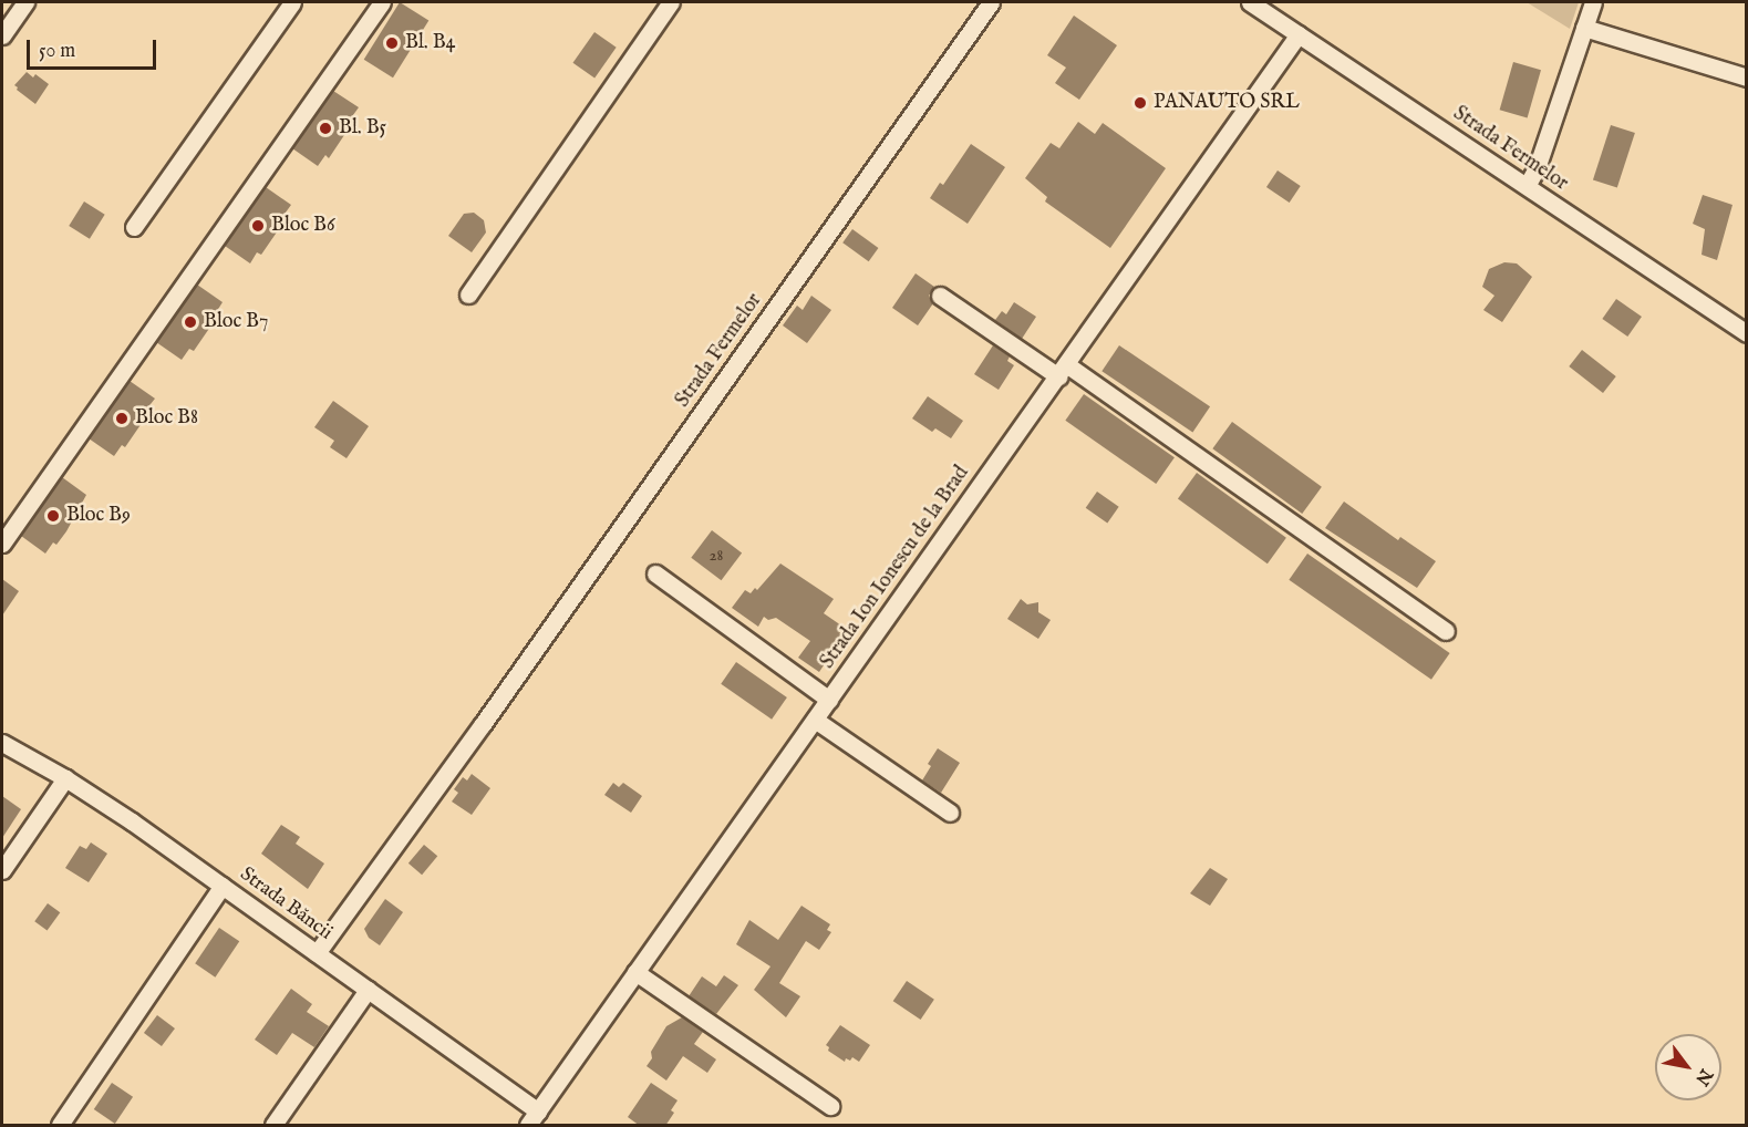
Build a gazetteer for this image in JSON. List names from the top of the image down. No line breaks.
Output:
{"streets":{"street":["Strada Fermelor","Strada Ion Ionescu de la Brad","Strada Băncii"]},"crossings":[["Strada Fermelor","Strada Ion Ionescu de la Brad"],["Strada Fermelor","Strada Băncii"],["Strada Ion Ionescu de la Brad","Strada Băncii"]],"places":["Bl. B4","PANAUTO SRL","Bl. B5","Bloc B6","Bloc B7","Bloc B8","Bloc B9"],"house_numbers":["28"],"scale_bar":"50 m","north":"bottom right"}
